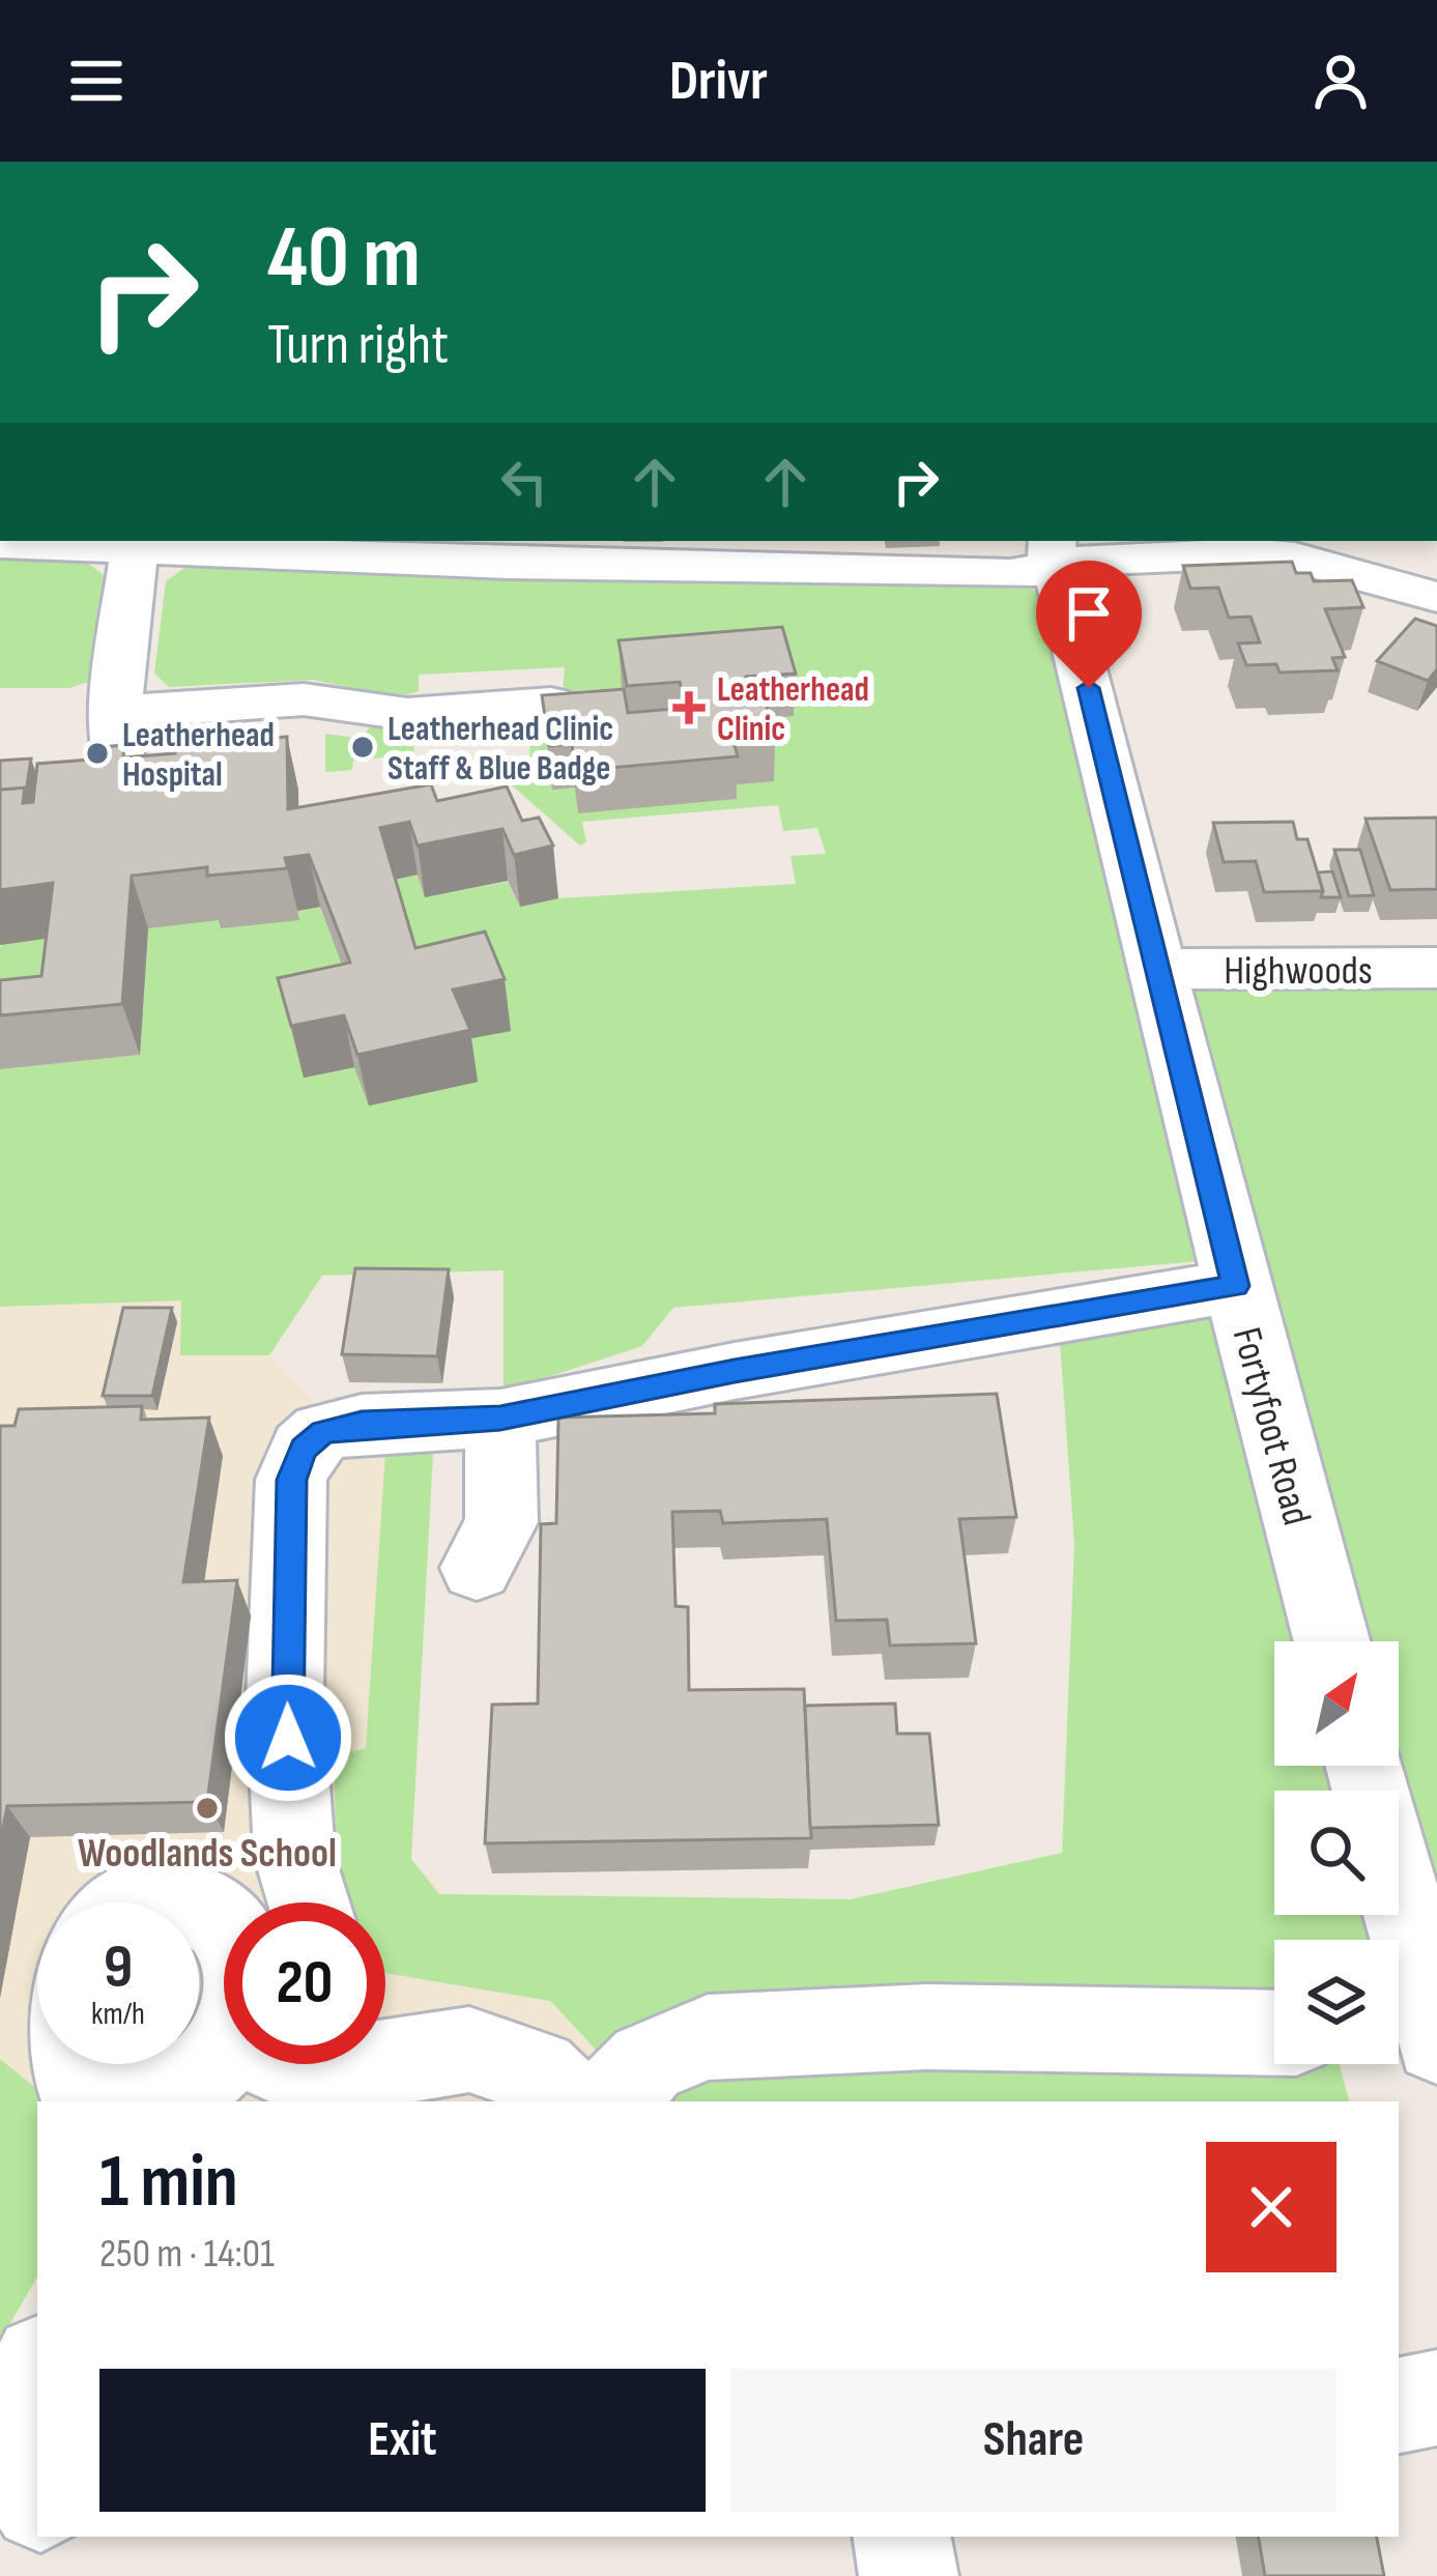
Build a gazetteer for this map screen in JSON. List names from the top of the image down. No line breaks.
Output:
{"streets":{"street":["Highwoods","Fortyfoot Road"]},"crossings":[["Highwoods","Fortyfoot Road"]],"places":{"health":["Leatherhead Clinic"],"other":["Leatherhead Clinic Staff & Blue Badge","Leatherhead Hospital","Woodlands School"]},"north":"top right","page":{"header":"Drivr","turn":["40 m","Turn right"],"speed":"9 km/h","limit":"20","heading":["1 min","250 m · 14:01"],"buttons":["Exit","Share"]}}
